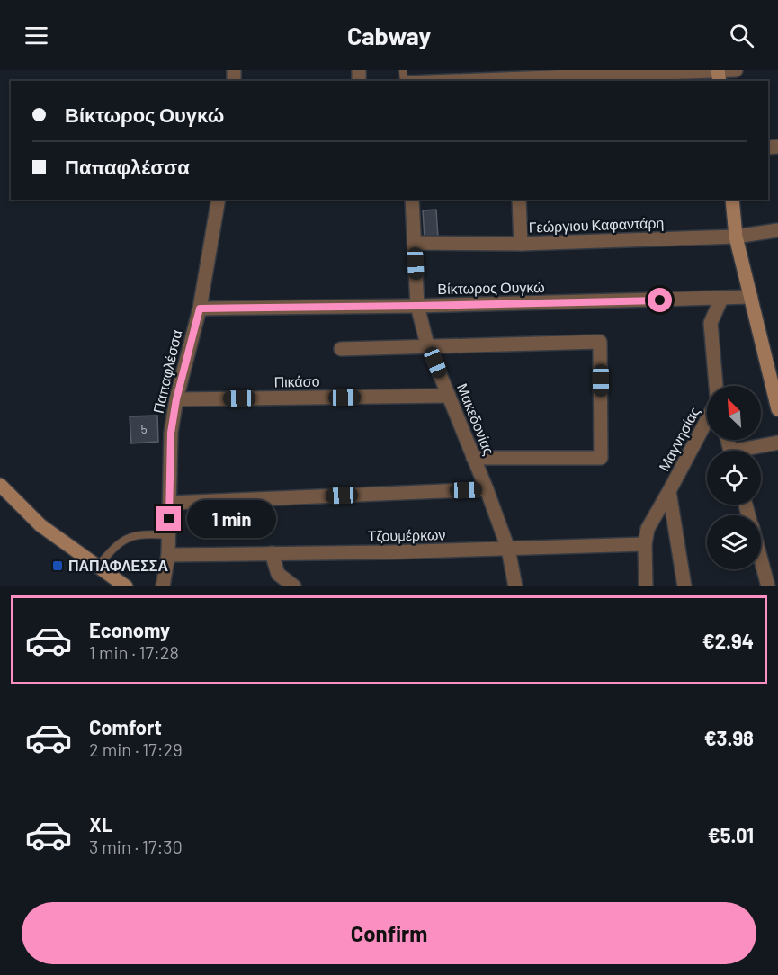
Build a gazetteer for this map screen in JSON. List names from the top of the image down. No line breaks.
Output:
{"streets":{"street":["Γεώργιου Καφαντάρη","Βίκτωρος Ουγκώ","Παπαφλέσσα","Πικάσο","Μακεδονίας","Μαγνησίας","Τζουμέρκων"]},"crossings":[["Γεώργιου Καφαντάρη","Μακεδονίας"],["Βίκτωρος Ουγκώ","Παπαφλέσσα"],["Βίκτωρος Ουγκώ","Μακεδονίας"],["Παπαφλέσσα","Πικάσο"],["Παπαφλέσσα","Τζουμέρκων"],["Πικάσο","Μακεδονίας"],["Μακεδονίας","Τζουμέρκων"]],"places":{"transit":["ΠΑΠΑΦΛΕΣΣΑ"]},"house_numbers":["5"],"north":"top left","page":{"header":"Cabway","banner":["Βίκτωρος Ουγκώ","Παπαφλέσσα"],"bubble":"1 min","list":[{"name":"Economy","note":"1 min · 17:28","value":"€2.94"},{"name":"Comfort","note":"2 min · 17:29","value":"€3.98"},{"name":"XL","note":"3 min · 17:30","value":"€5.01"}],"buttons":"Confirm"}}
